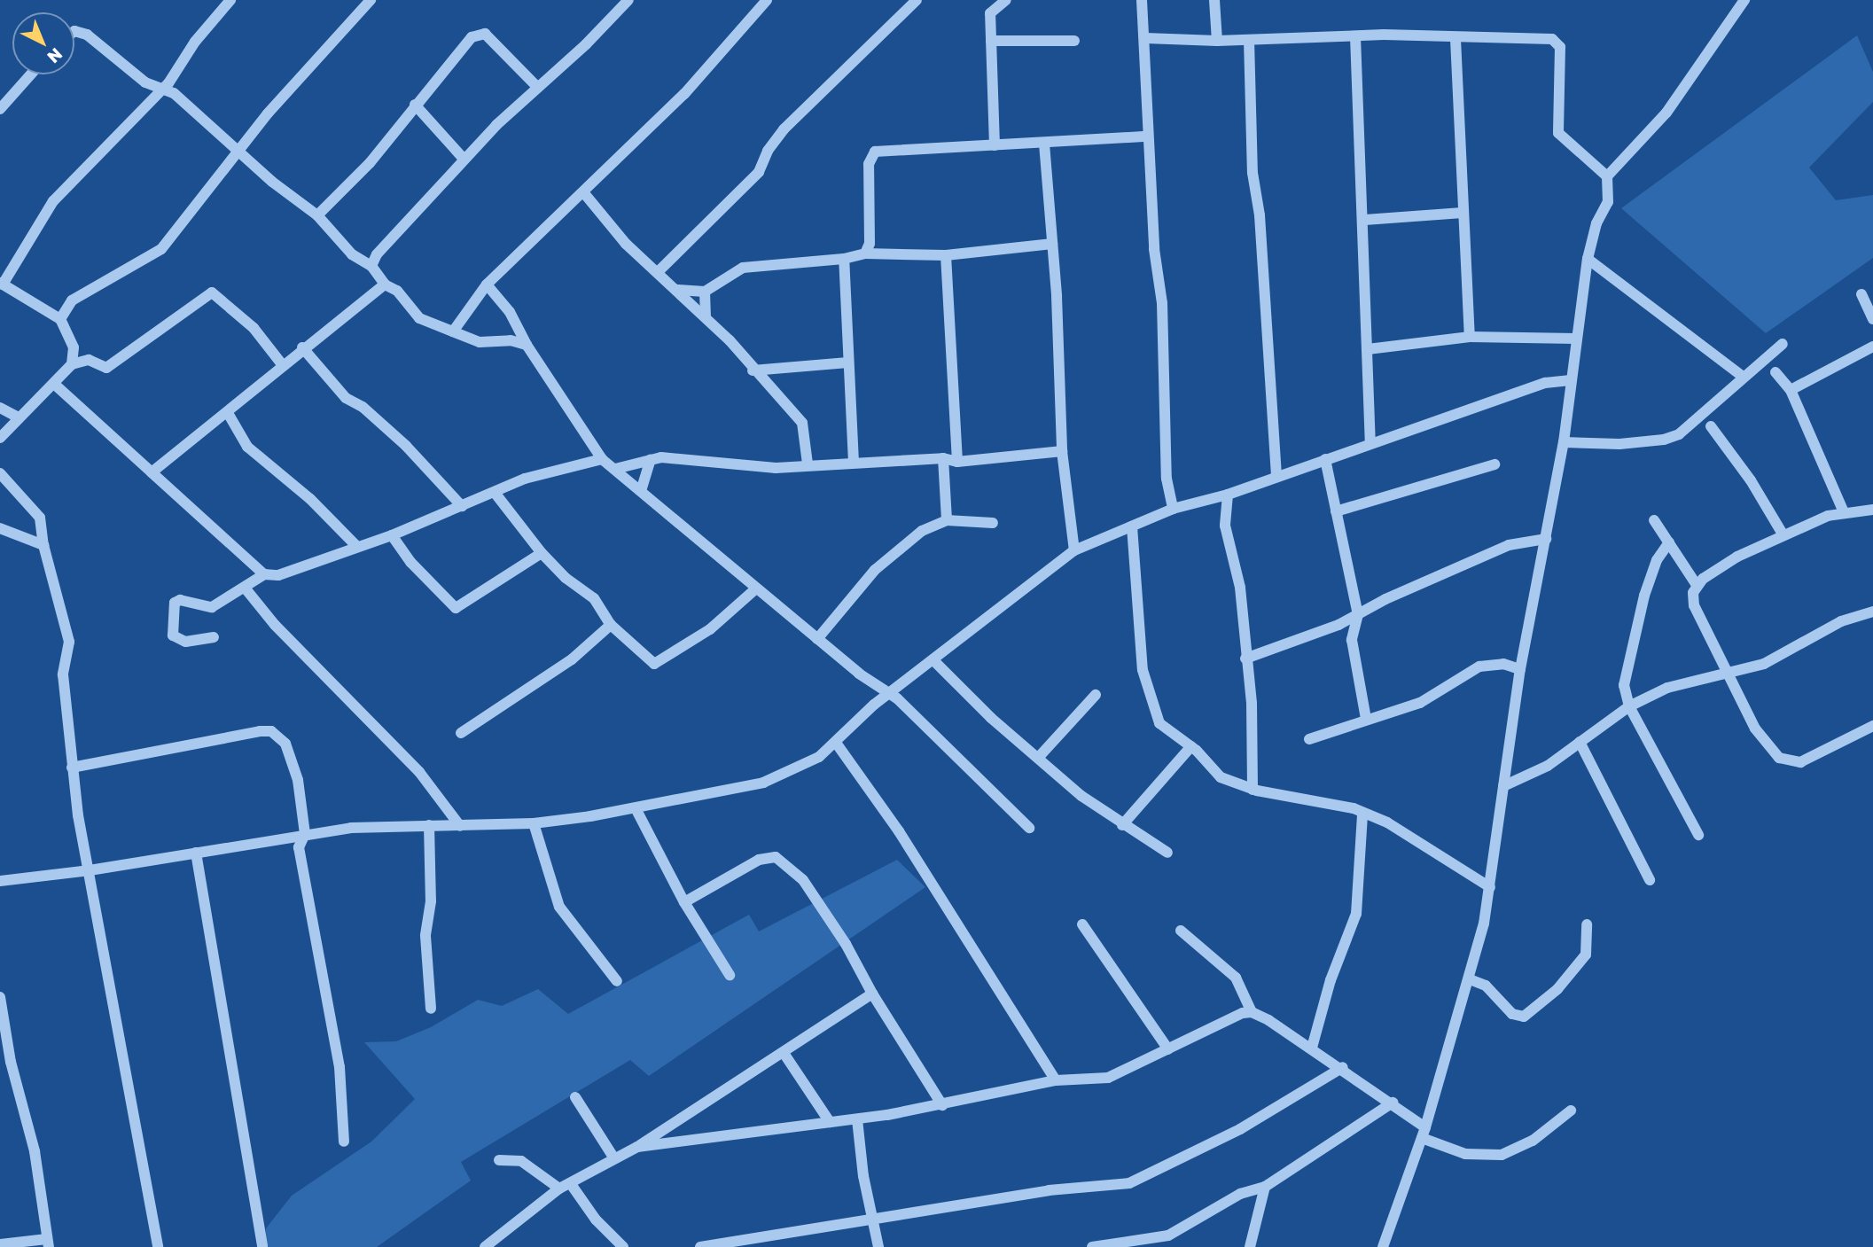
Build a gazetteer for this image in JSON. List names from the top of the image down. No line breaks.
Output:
{"north":"bottom right"}
